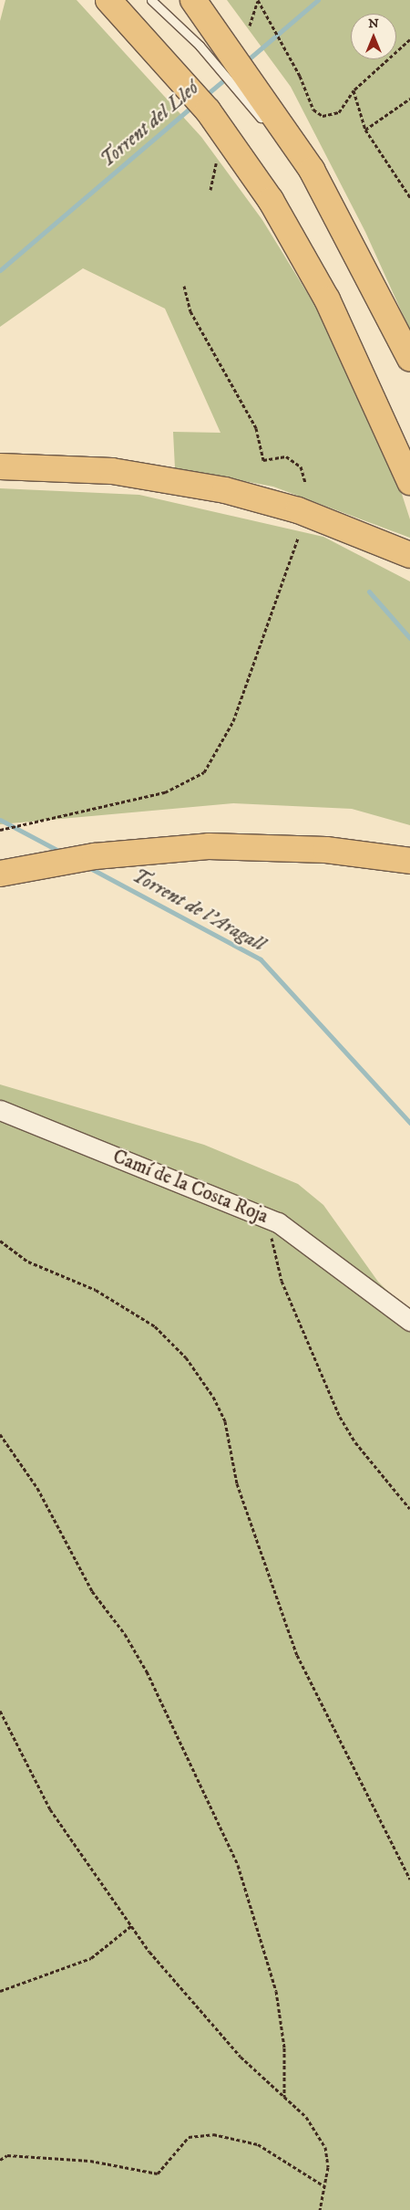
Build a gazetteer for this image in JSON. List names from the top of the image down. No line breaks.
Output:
{"streets":{"street":["Camí de la Costa Roja"]},"water":["Torrent del Lleó","Torrent de l'Aragall"],"north":"top"}
